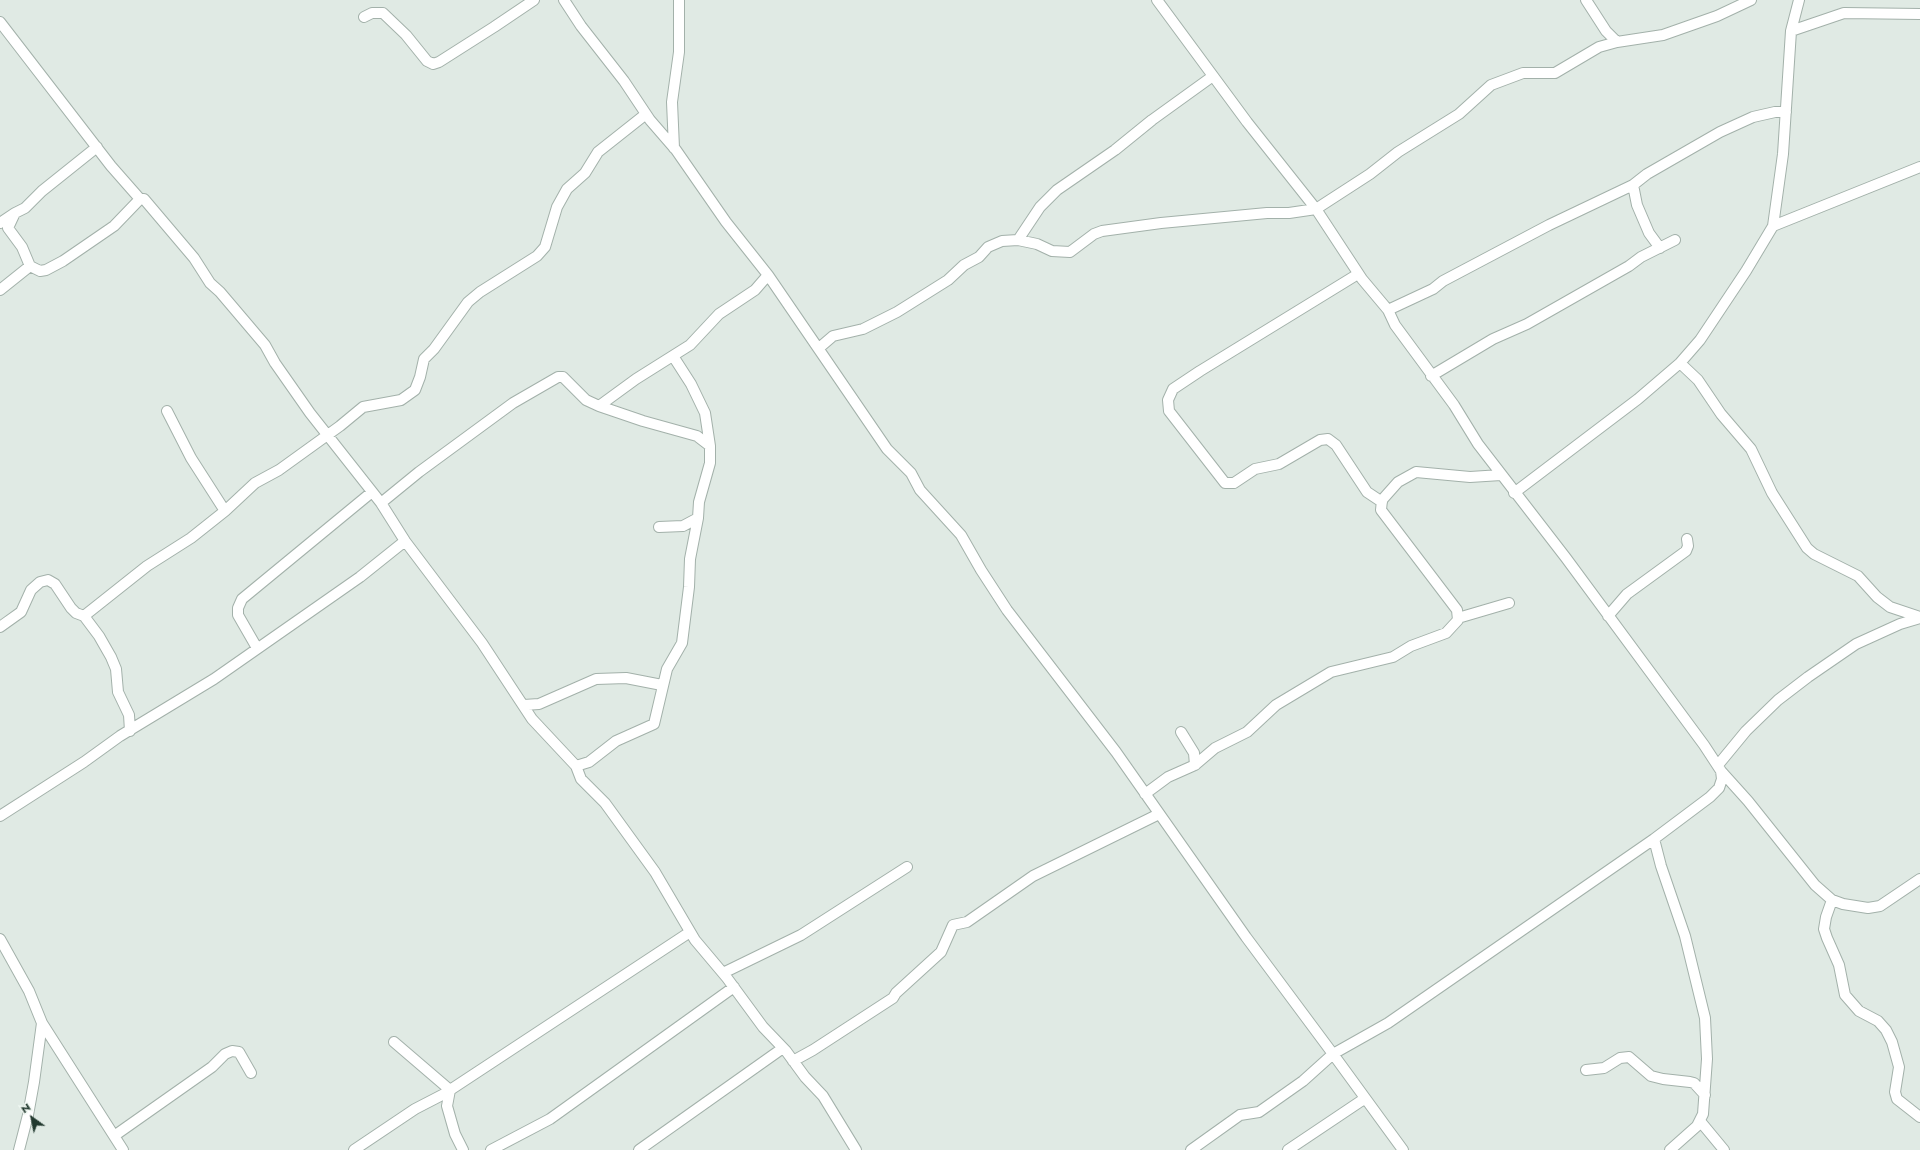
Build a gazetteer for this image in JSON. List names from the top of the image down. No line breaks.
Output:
{"north":"top left"}
